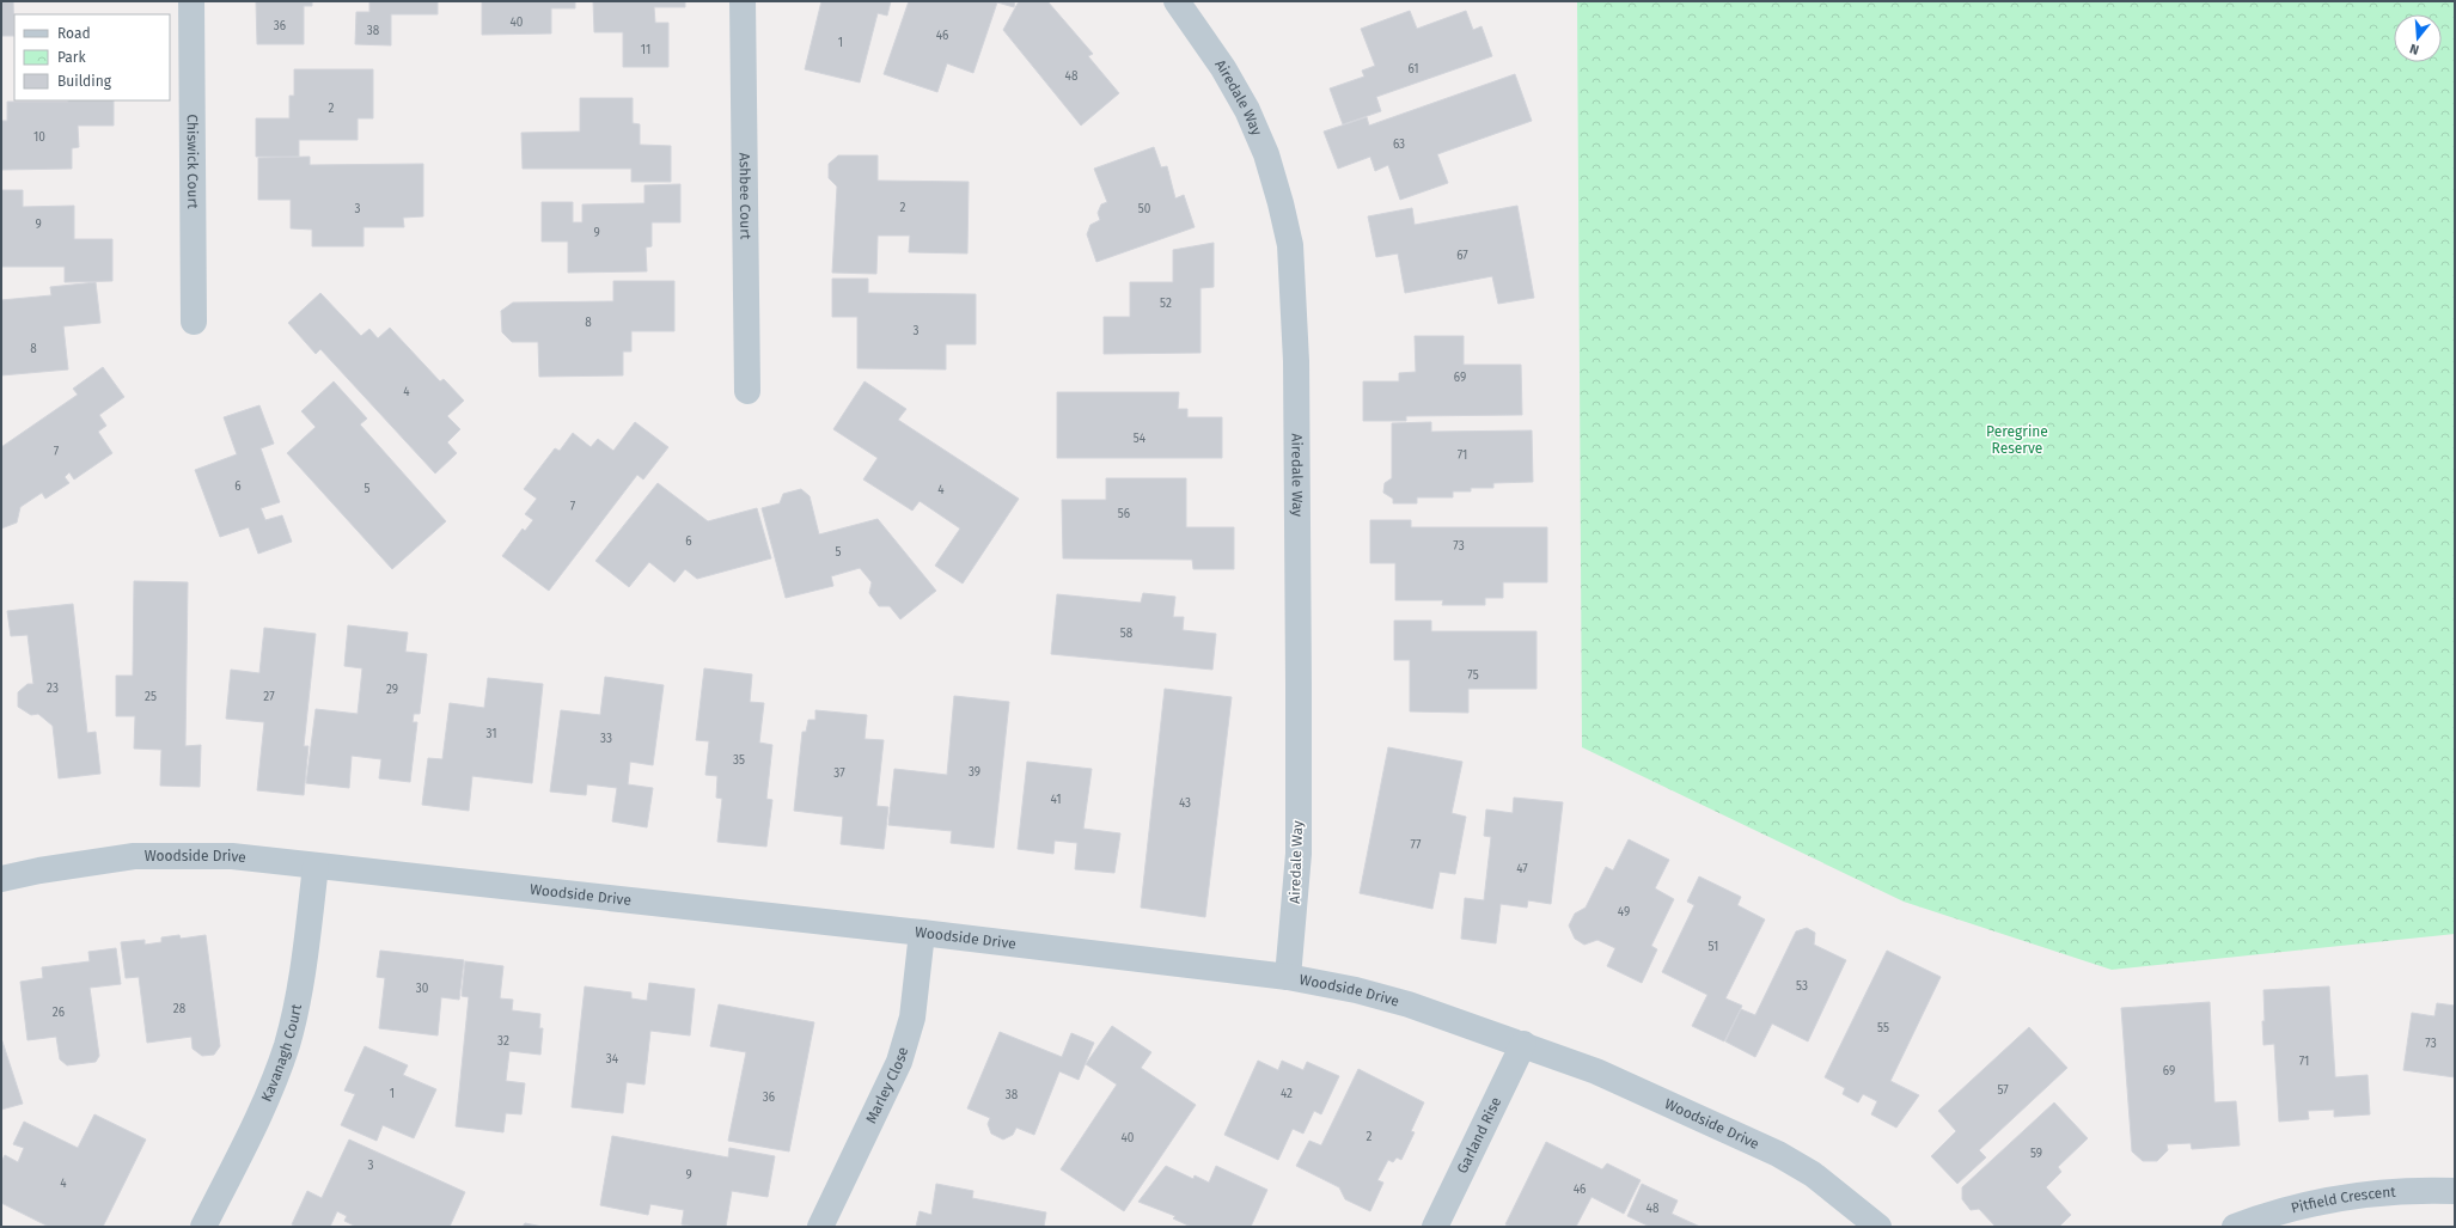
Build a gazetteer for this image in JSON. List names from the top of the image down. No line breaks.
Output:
{"streets":{"street":["Airedale Way","Chiswick Court","Ashbee Court","Woodside Drive","Kavanagh Court","Marley Close","Garland Rise","Pitfield Crescent"]},"crossings":[["Airedale Way","Woodside Drive"],["Woodside Drive","Kavanagh Court"],["Woodside Drive","Marley Close"],["Woodside Drive","Garland Rise"]],"parks":["Peregrine Reserve"],"house_numbers":["40","36","38","46","1","11","61","48","2","10","63","2","3","50","9","9","67","52","8","3","8","69","4","54","7","71","6","5","4","7","56","6","73","5","58","75","23","29","25","27","31","33","35","39","37","41","43","77","47","49","51","53","30","28","26","55","32","73","34","71","69","57","1","42","38","36","2","40","59","3","9","4","46","48"],"legend":["Road","Park","Building"],"north":"bottom"}
